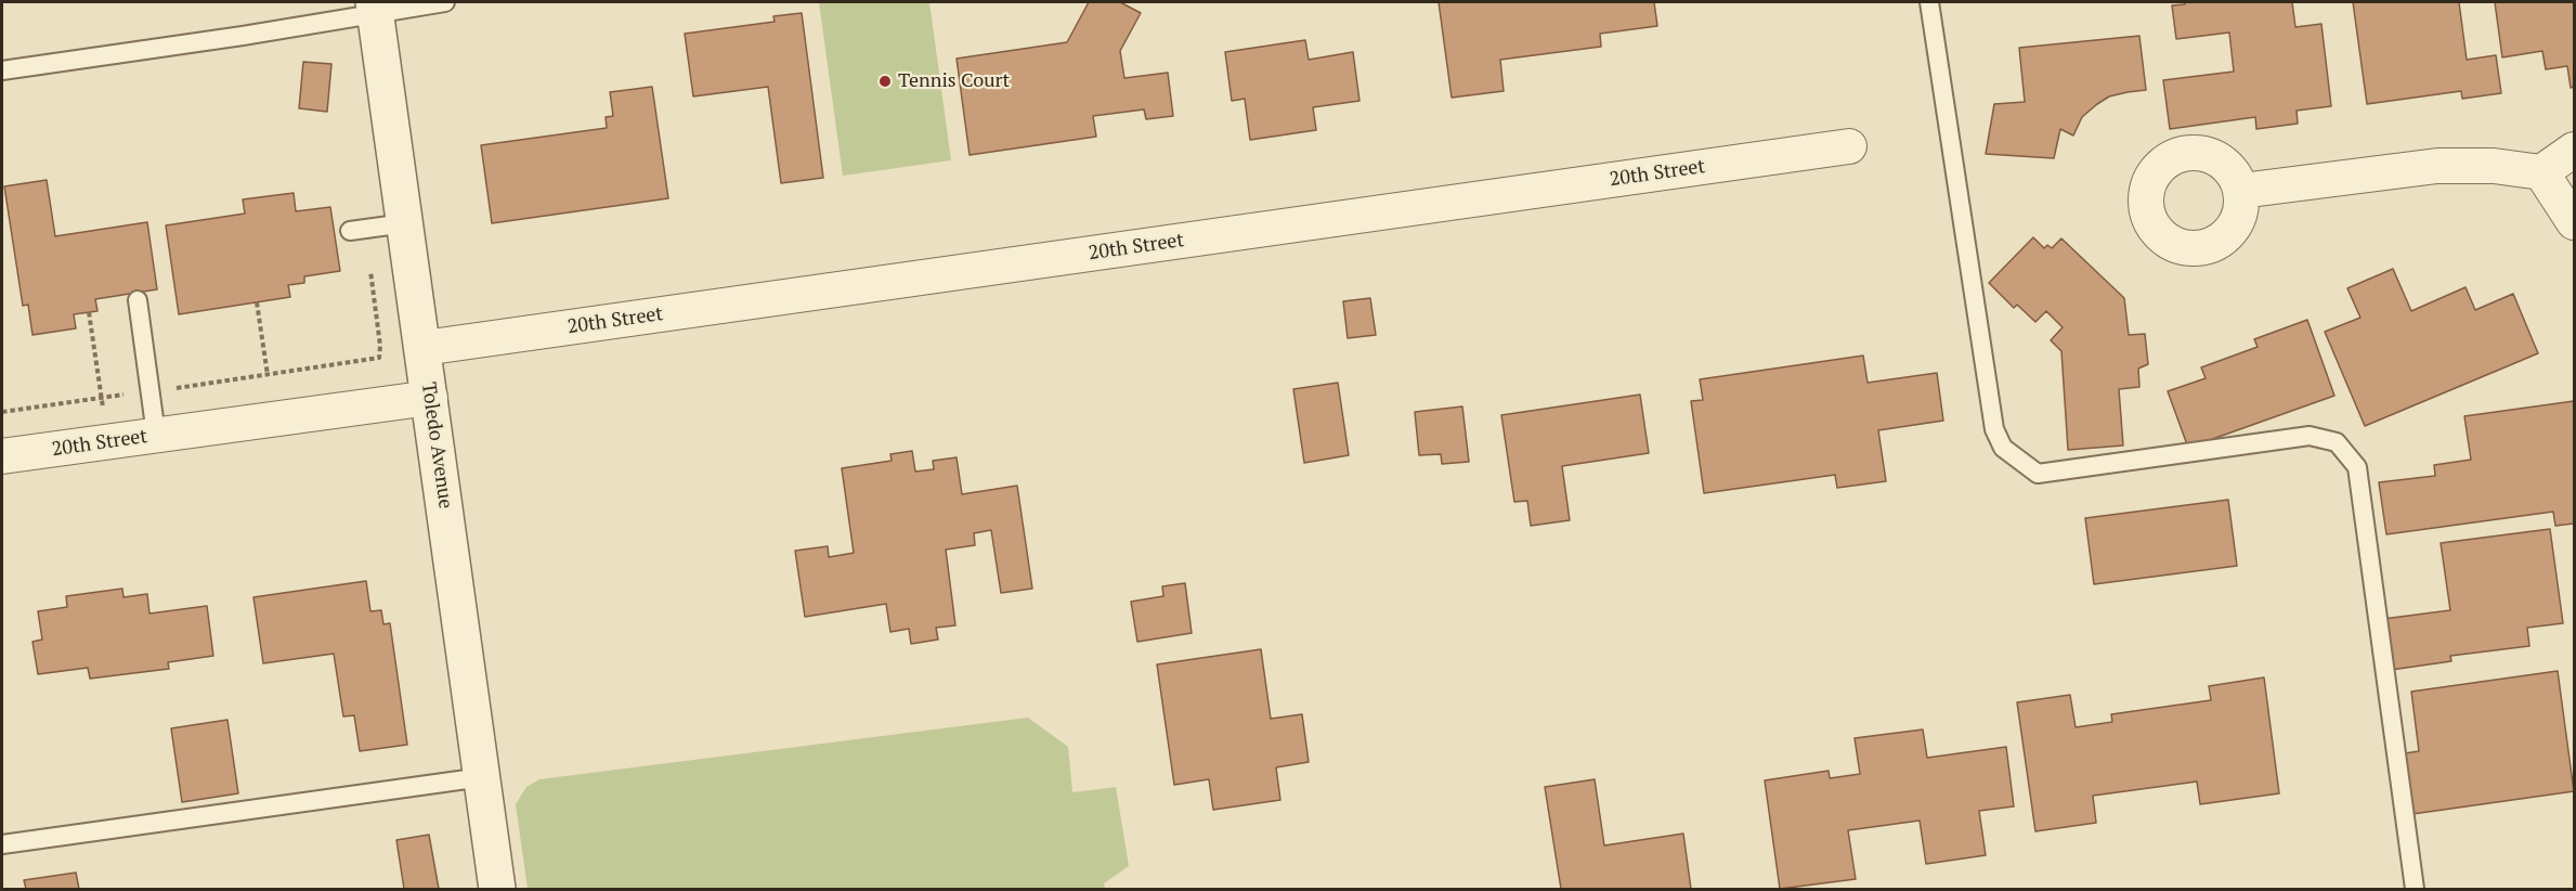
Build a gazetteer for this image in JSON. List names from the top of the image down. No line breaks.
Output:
{"streets":{"street":["20th Street","Toledo Avenue"]},"crossings":[["20th Street","Toledo Avenue"]],"places":["Tennis Court"]}
